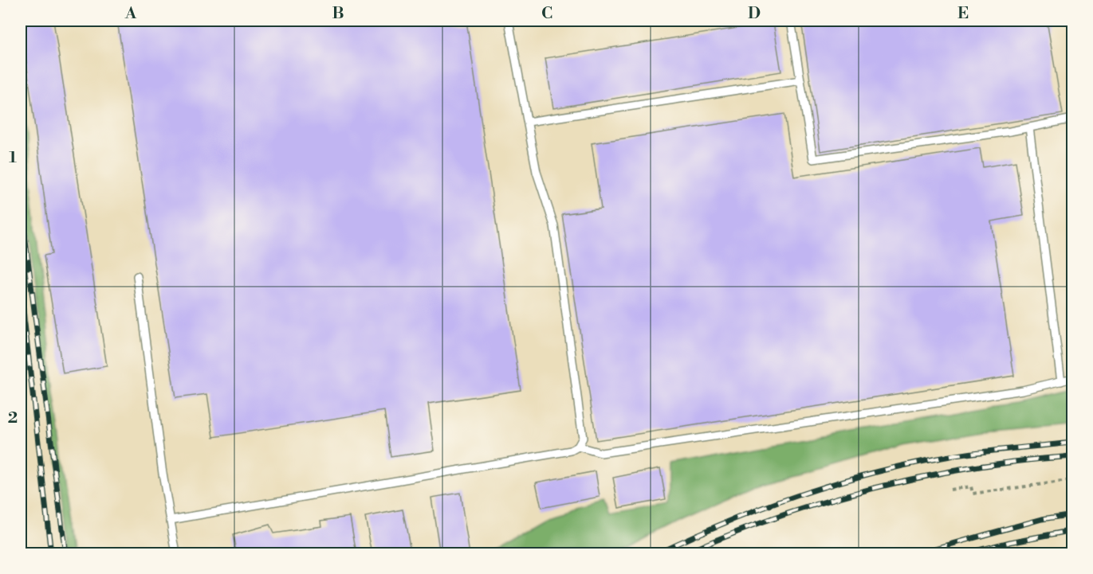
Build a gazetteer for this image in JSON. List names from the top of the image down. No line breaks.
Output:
{"grid":{"columns":["A","B","C","D","E"],"rows":["1","2"]}}
